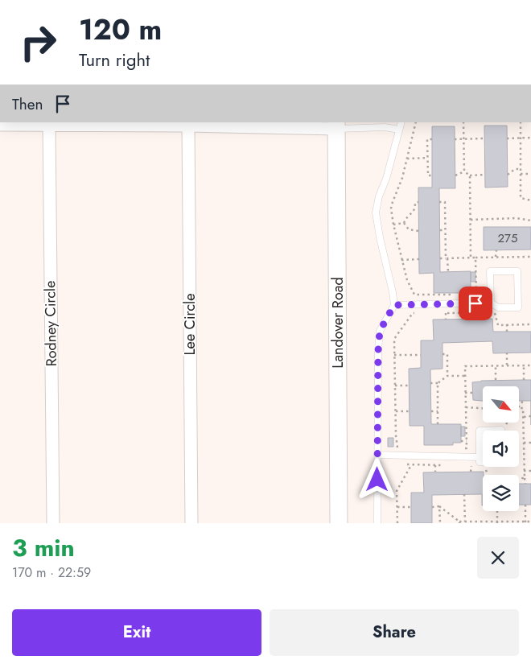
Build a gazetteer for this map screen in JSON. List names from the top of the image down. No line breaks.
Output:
{"streets":{"street":["Landover Road","Rodney Circle","Lee Circle"]},"house_numbers":["275"],"north":"bottom right","page":{"turn":["120 m","Turn right"],"then":"Then","heading":["3 min","170 m · 22:59"],"buttons":["Exit","Share"]}}
